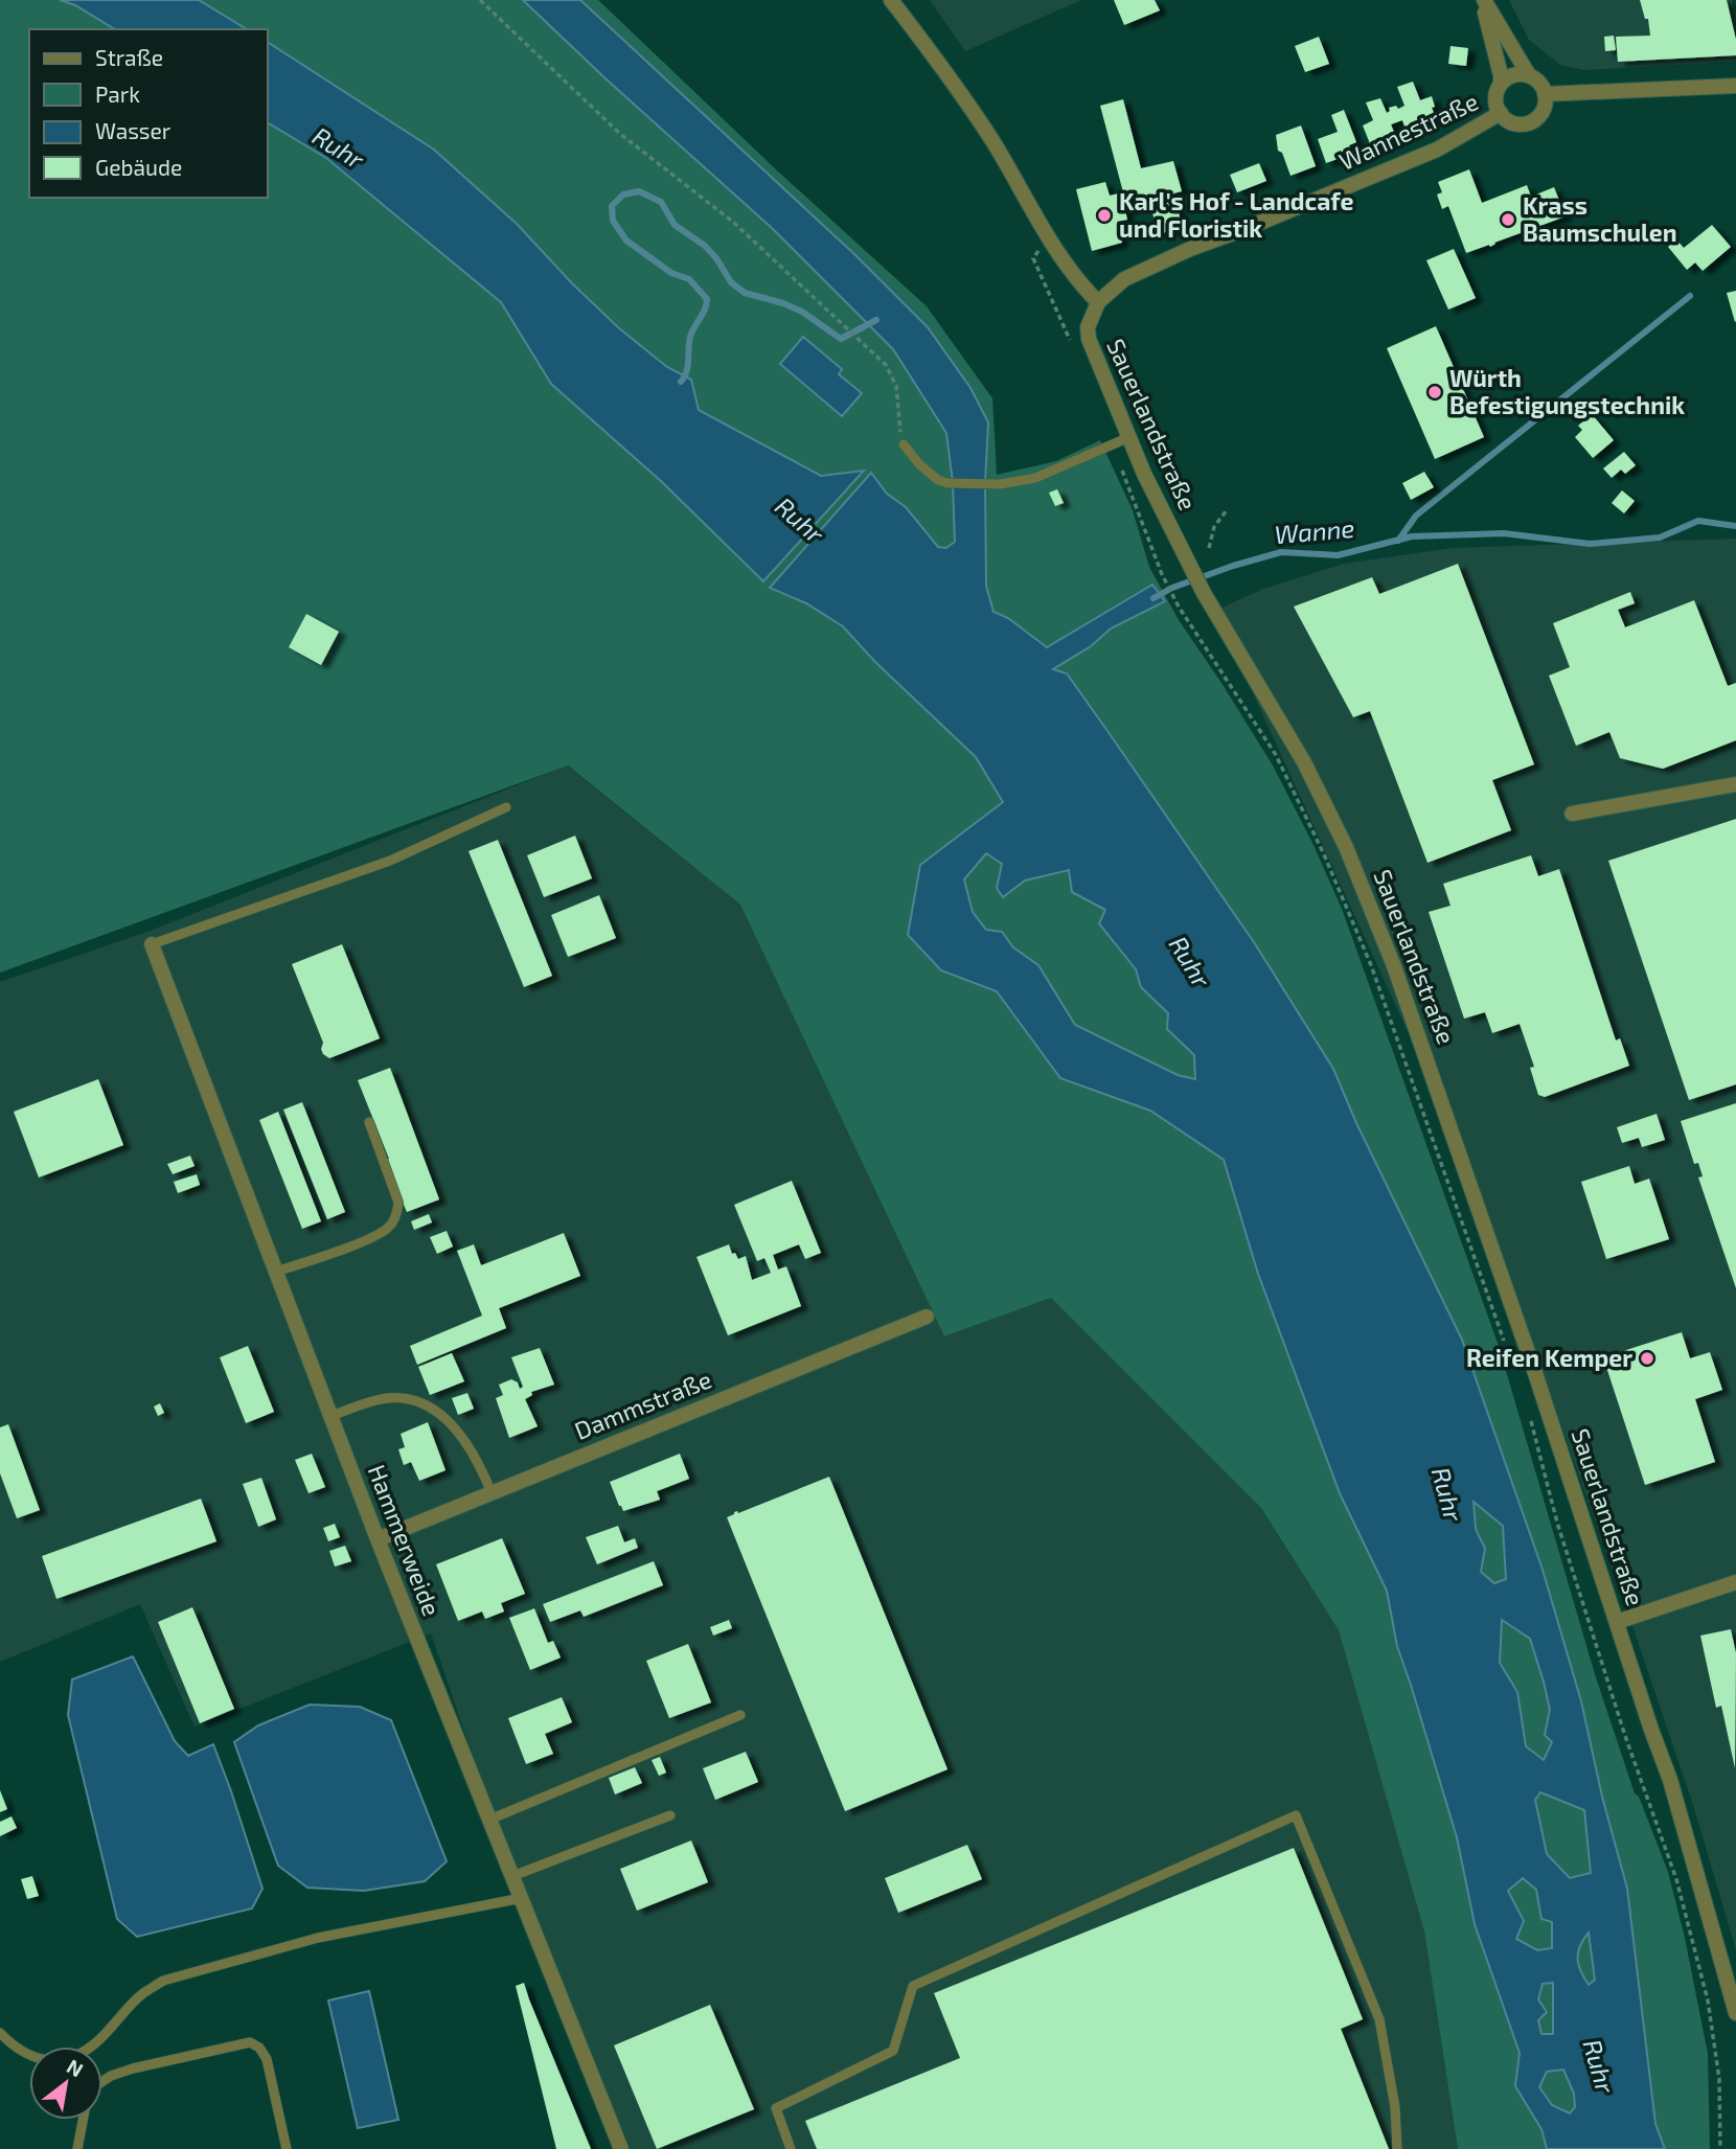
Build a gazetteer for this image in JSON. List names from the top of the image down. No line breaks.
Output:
{"streets":{"street":["Wannestraße","Sauerlandstraße","Dammstraße","Hammerweide"]},"crossings":[["Wannestraße","Sauerlandstraße"],["Dammstraße","Hammerweide"]],"water":["Ruhr","Wanne"],"places":["Karl's Hof - Landcafe und Floristik","Krass Baumschulen","Würth Befestigungstechnik","Reifen Kemper"],"legend":["Straße","Park","Wasser","Gebäude"],"north":"top right"}
